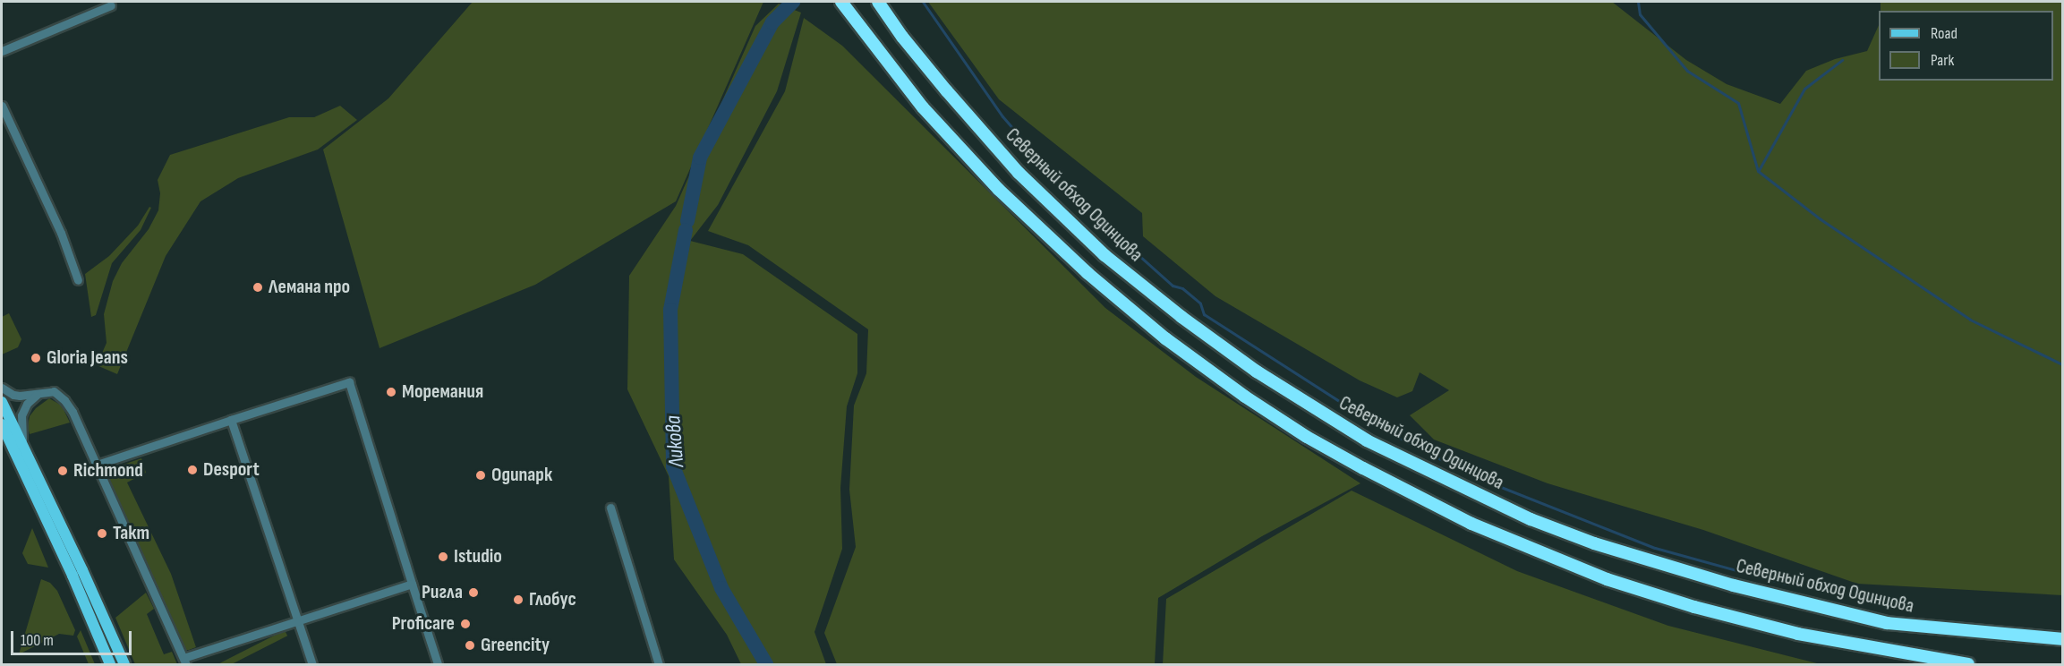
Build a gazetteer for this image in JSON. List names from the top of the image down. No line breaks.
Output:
{"streets":{"highway":["Северный обход Одинцова"]},"water":["Ликова"],"places":["Лемана про","Gloria Jeans","Моремания","Desport","Richmond","Одипарк","Такт","Istudio","Ригла","Глобус","Proficare","Greencity"],"legend":["Road","Park"],"scale_bar":"100 m"}
